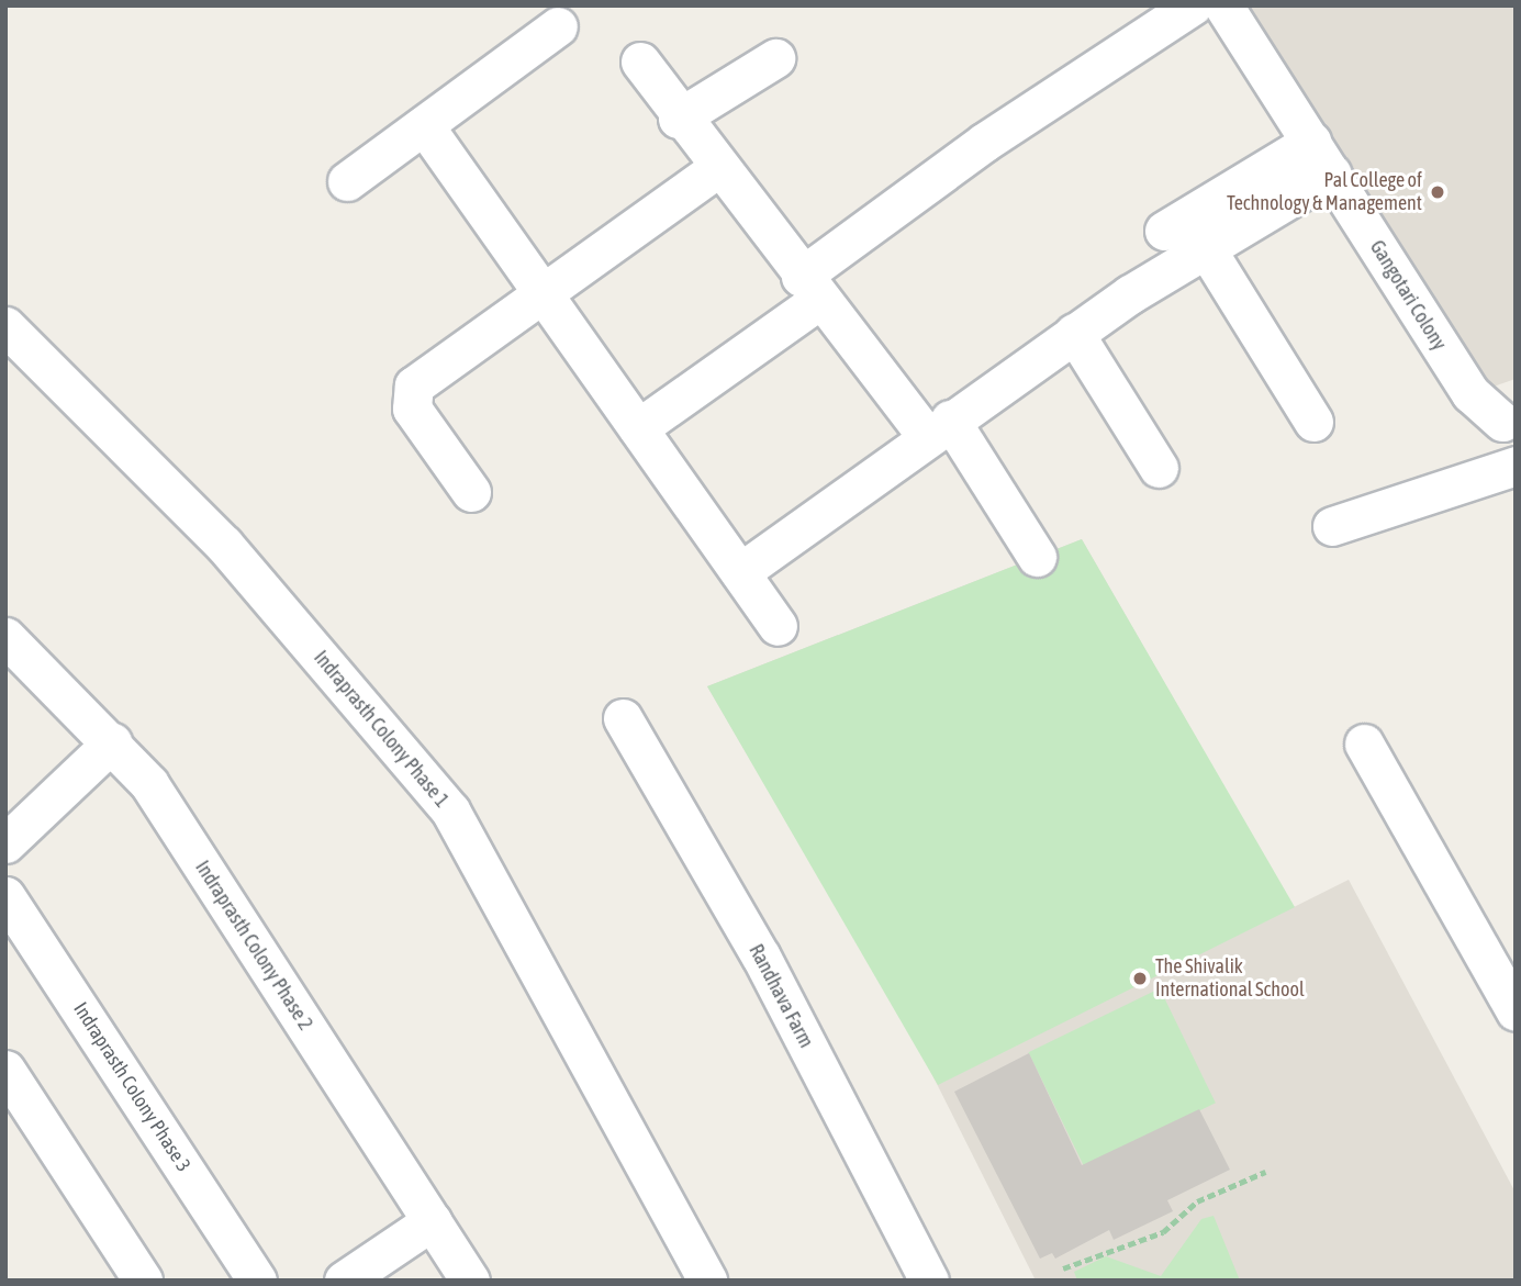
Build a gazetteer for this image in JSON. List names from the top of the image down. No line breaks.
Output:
{"streets":{"street":["Gangotari Colony","Indraprasth Colony Phase 1","Indraprasth Colony Phase 2","Randhava Farm","Indraprasth Colony Phase 3"]},"places":["Pal College of Technology & Management","The Shivalik International School"]}
